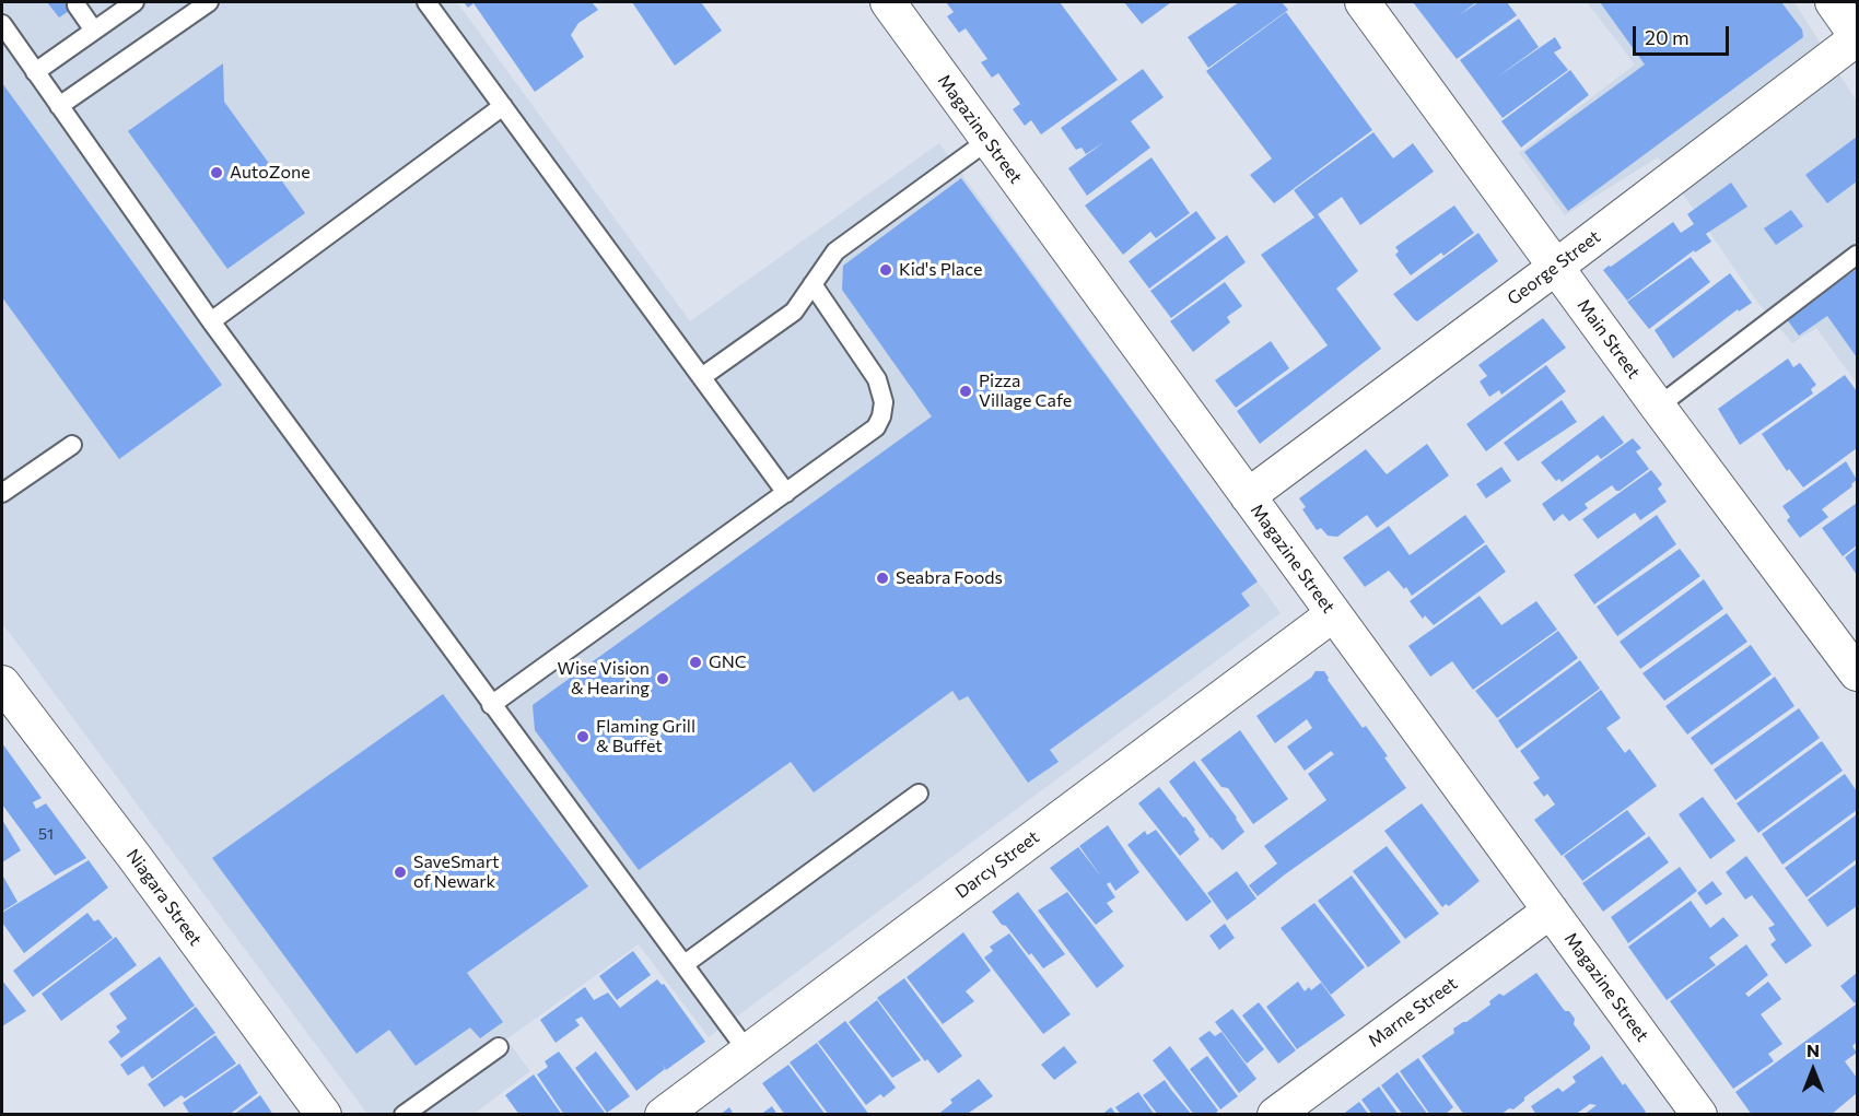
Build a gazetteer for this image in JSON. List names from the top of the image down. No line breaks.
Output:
{"streets":{"street":["Magazine Street","George Street","Main Street","Darcy Street","Niagara Street","Marne Street"]},"crossings":[["Magazine Street","George Street"],["Magazine Street","Darcy Street"],["Magazine Street","Marne Street"],["George Street","Main Street"]],"places":["AutoZone","Kid's Place","Pizza Village Cafe","Seabra Foods","GNC","Wise Vision & Hearing","Flaming Grill & Buffet","SaveSmart of Newark"],"house_numbers":["51"],"scale_bar":"20 m","north":"top"}
